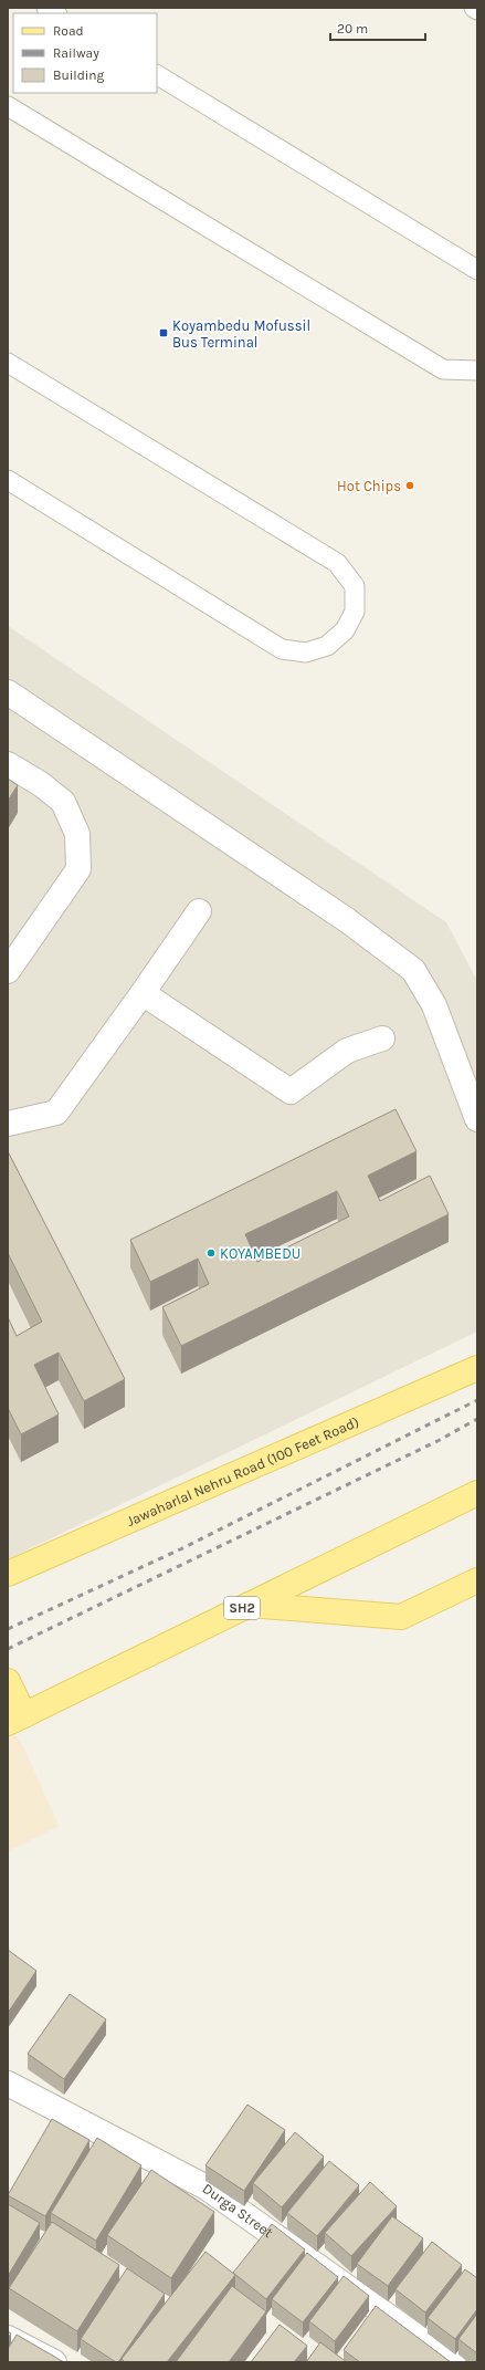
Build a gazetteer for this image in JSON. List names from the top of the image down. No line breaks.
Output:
{"streets":{"main road":["Jawaharlal Nehru Road (100 Feet Road)","SH2"],"street":["Durga Street"]},"places":{"transit":["Koyambedu Mofussil Bus Terminal"],"other":["Hot Chips","KOYAMBEDU"]},"legend":["Road","Railway","Building"],"scale_bar":"20 m"}
